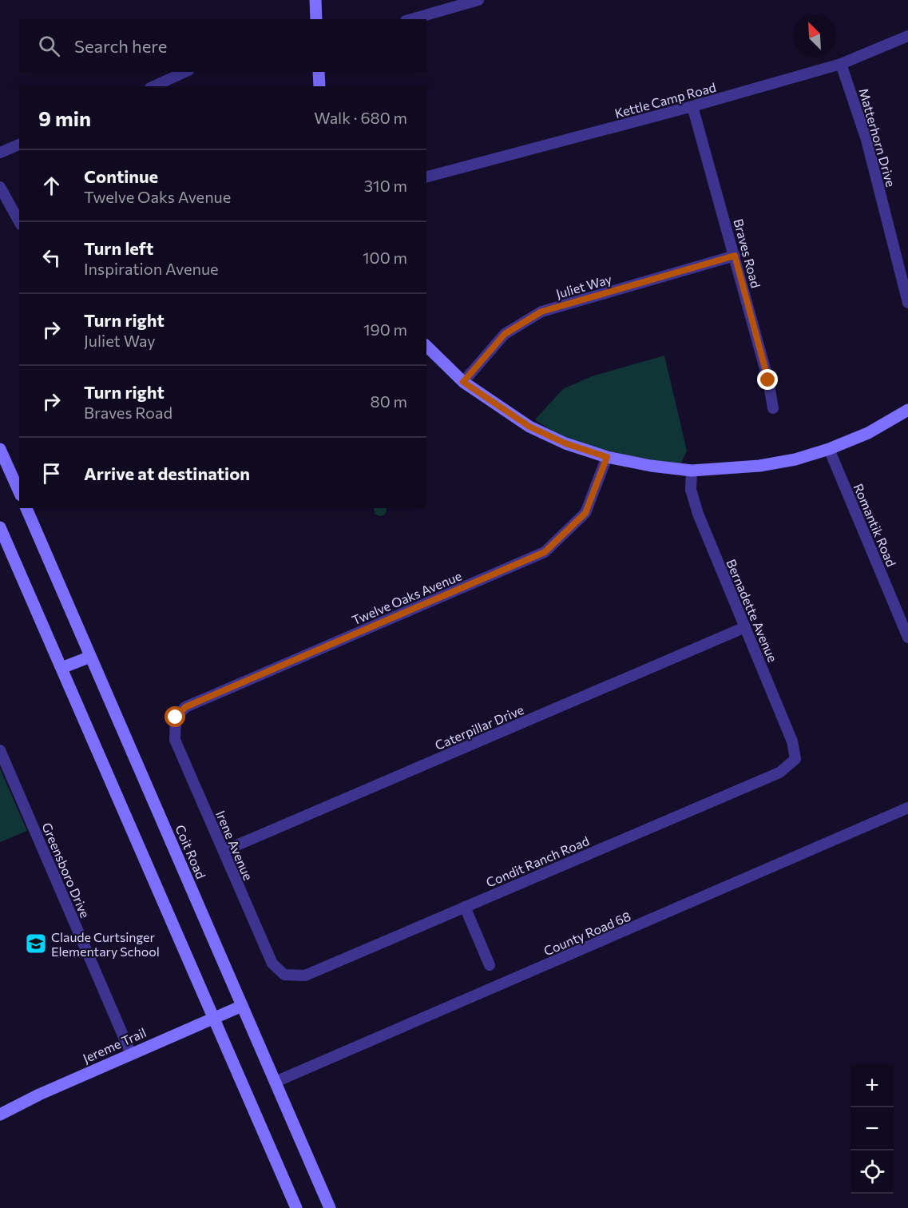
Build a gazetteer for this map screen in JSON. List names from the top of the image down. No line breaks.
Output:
{"streets":{"main road":["Coit Road","Jereme Trail"],"street":["Kettle Camp Road","Matterhorn Drive","Braves Road","Juliet Way","Romantik Road","Twelve Oaks Avenue","Bernadette Avenue","Caterpillar Drive","Irene Avenue","Condit Ranch Road","Greensboro Drive","County Road 68"]},"crossings":[["Kettle Camp Road","Matterhorn Drive"],["Kettle Camp Road","Braves Road"],["Braves Road","Juliet Way"],["Twelve Oaks Avenue","Irene Avenue"],["Bernadette Avenue","Caterpillar Drive"],["Bernadette Avenue","Condit Ranch Road"],["Caterpillar Drive","Irene Avenue"],["Irene Avenue","Condit Ranch Road"],["Coit Road","County Road 68"],["Coit Road","Jereme Trail"],["Greensboro Drive","Jereme Trail"]],"places":{"school or university":["Claude Curtsinger Elementary School"]},"north":"top left","page":{"search":"Search here","heading":["9 min","Walk · 680 m"],"list":[["Continue","Twelve Oaks Avenue","310 m"],["Turn left","Inspiration Avenue","100 m"],["Turn right","Juliet Way","190 m"],["Turn right","Braves Road","80 m"],"Arrive at destination"],"map_buttons":["+","−"]}}
